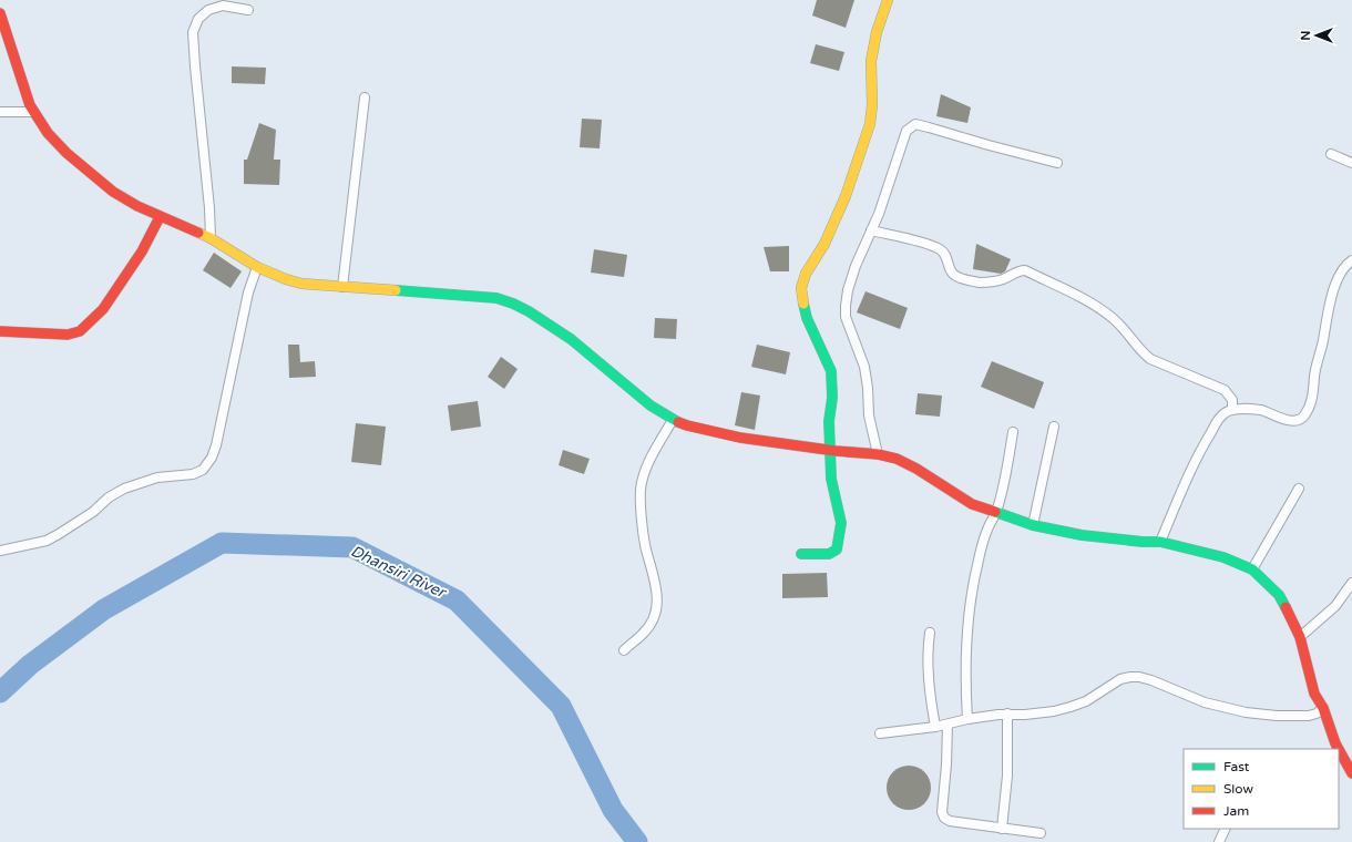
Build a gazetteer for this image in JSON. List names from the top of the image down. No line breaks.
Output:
{"water":["Dhansiri River"],"legend":["Fast","Slow","Jam"],"north":"left"}
